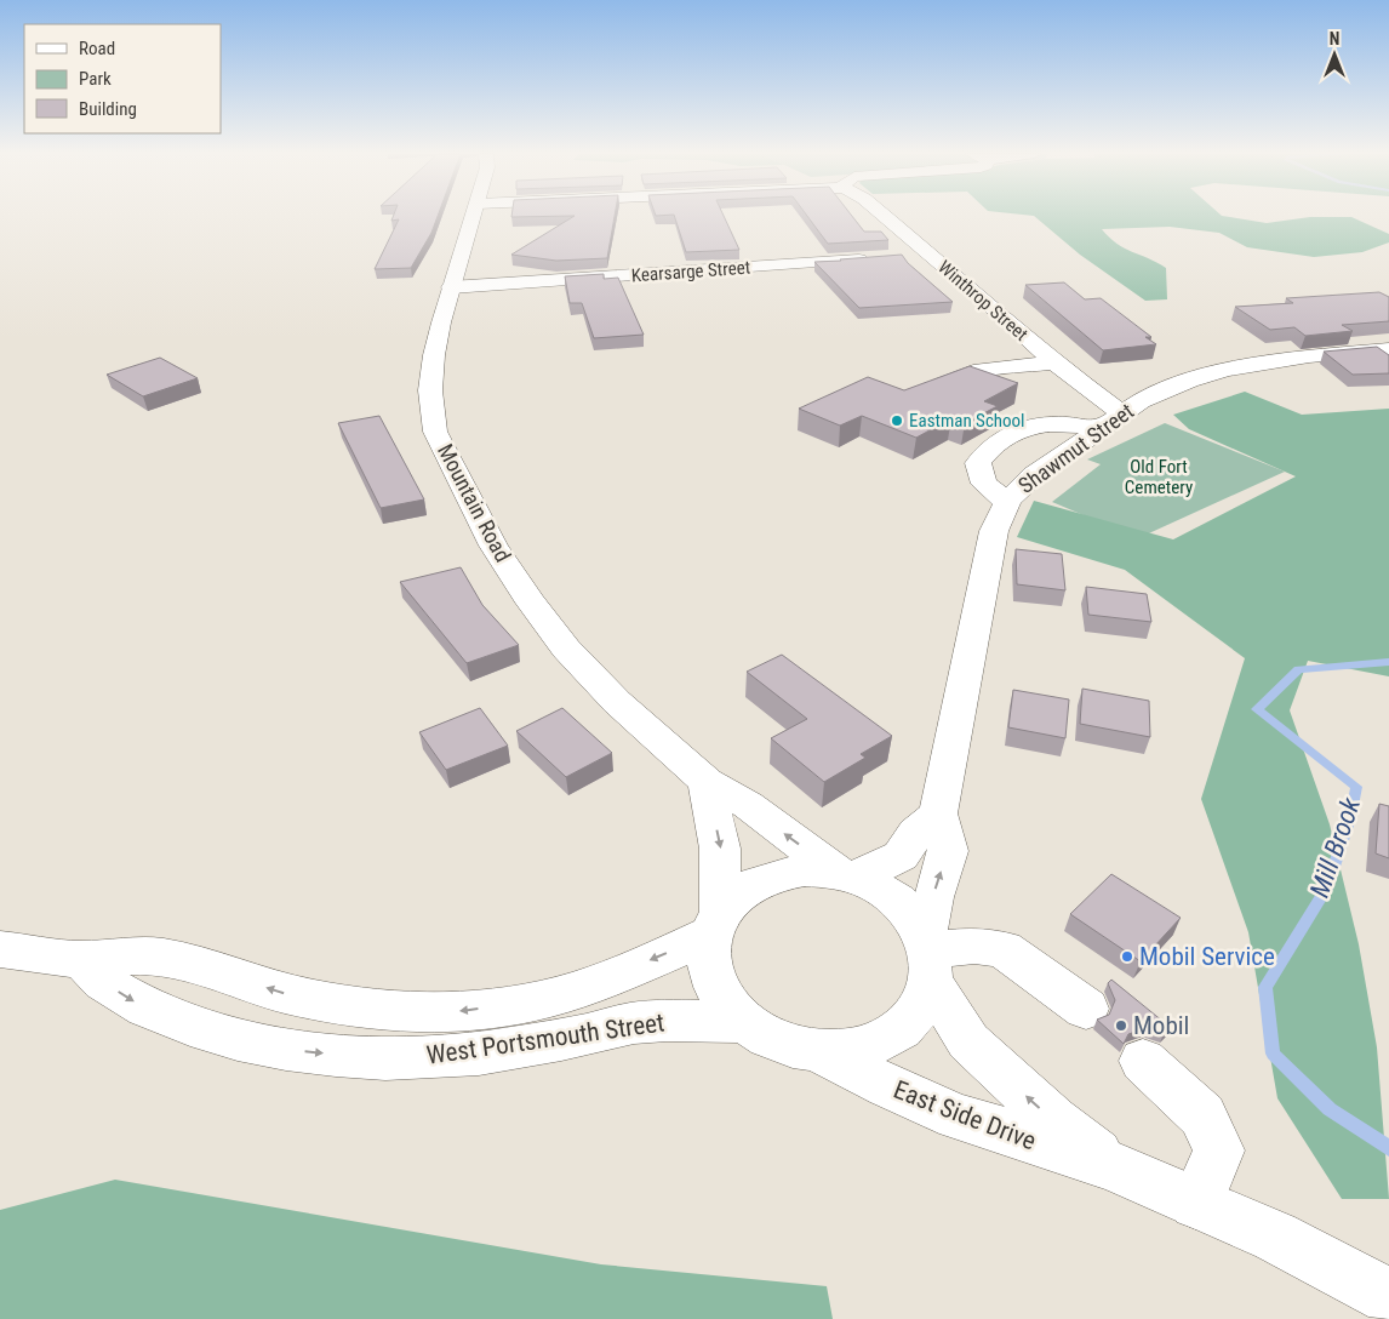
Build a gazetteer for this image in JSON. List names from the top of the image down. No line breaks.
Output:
{"streets":{"main road":["Kearsarge Street","Winthrop Street","Shawmut Street","Mountain Road","West Portsmouth Street","East Side Drive"]},"crossings":[["Kearsarge Street","Mountain Road"],["Winthrop Street","Shawmut Street"],["Shawmut Street","Mountain Road"],["Shawmut Street","West Portsmouth Street"],["Shawmut Street","East Side Drive"],["Mountain Road","West Portsmouth Street"],["Mountain Road","East Side Drive"],["West Portsmouth Street","East Side Drive"]],"water":["Mill Brook"],"parks":["Old Fort Cemetery"],"places":["Eastman School","Mobil Service","Mobil"],"legend":["Road","Park","Building"],"north":"top"}
